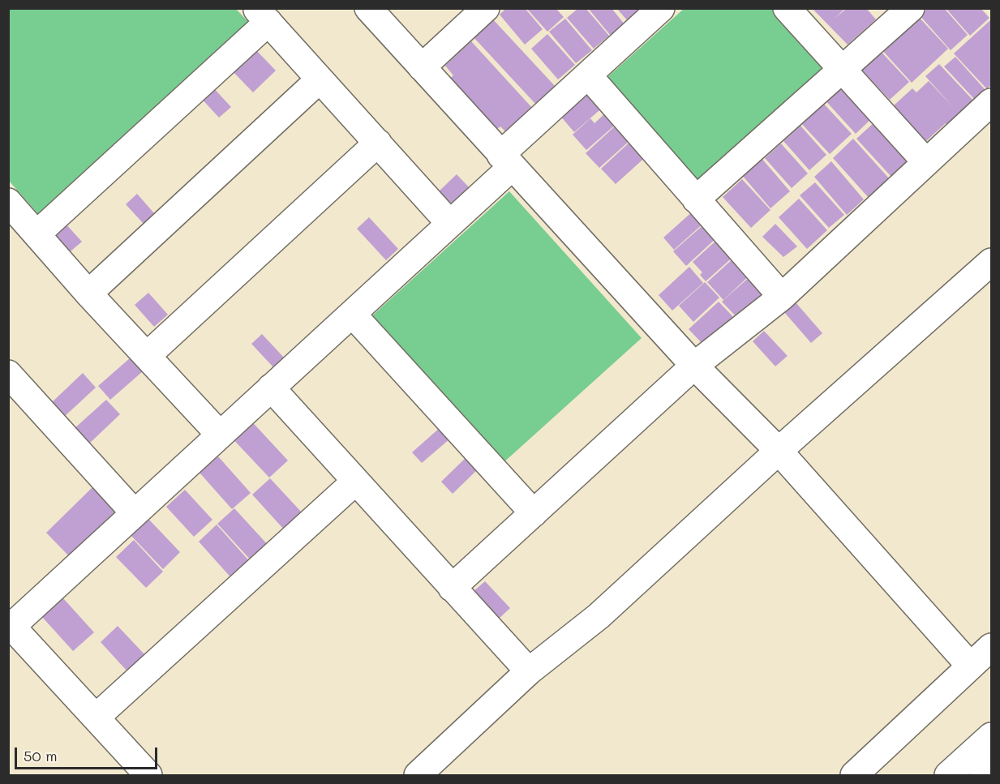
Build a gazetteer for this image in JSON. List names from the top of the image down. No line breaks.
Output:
{"scale_bar":"50 m"}
